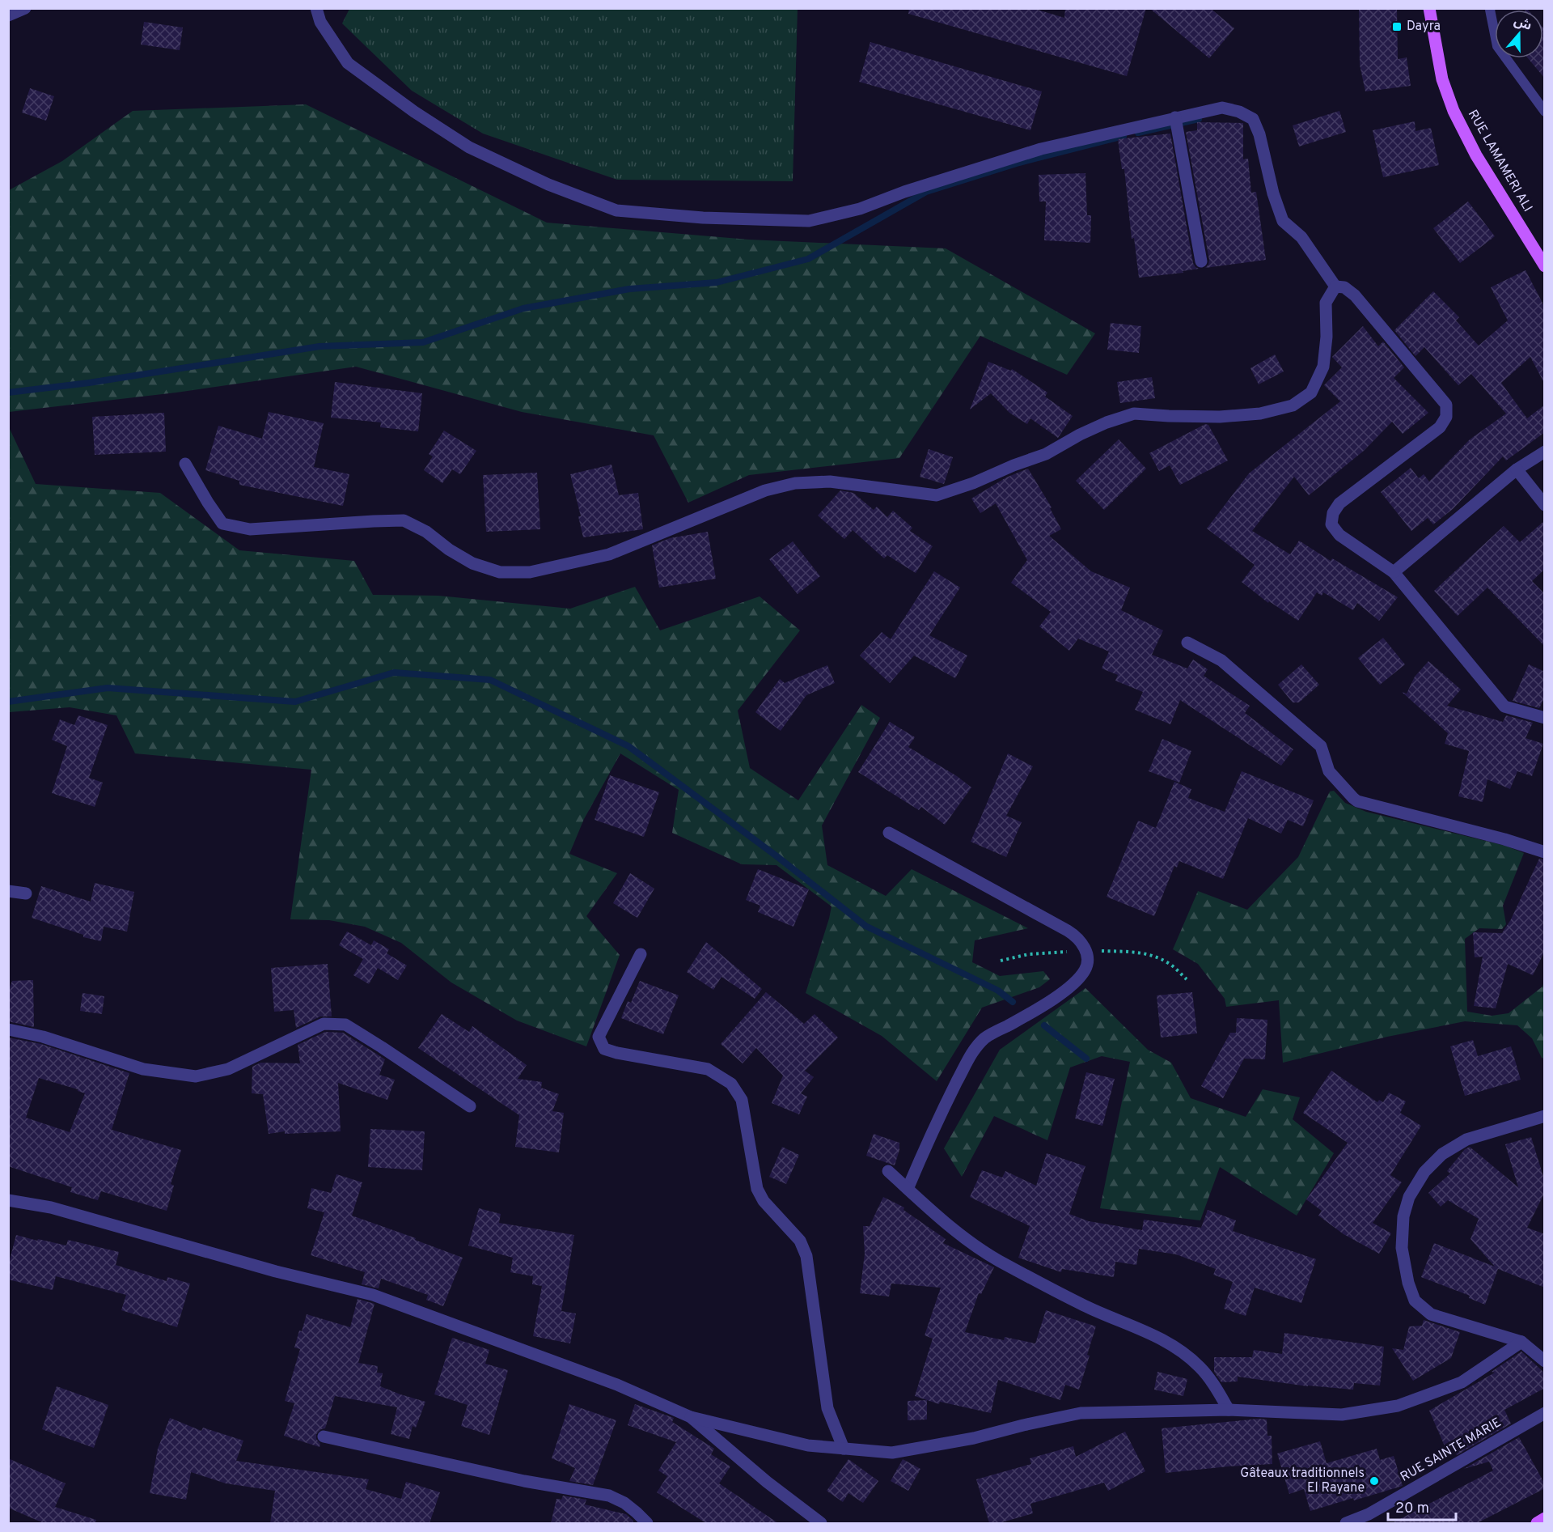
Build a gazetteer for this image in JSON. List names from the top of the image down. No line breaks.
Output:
{"streets":{"main road":["RUE LAMAMERI ALI"],"street":["RUE SAINTE MARIE"]},"places":{"transit":["Dayra"],"other":["Gâteaux traditionnels El Rayane"]},"scale_bar":"20 m","north":"top"}
